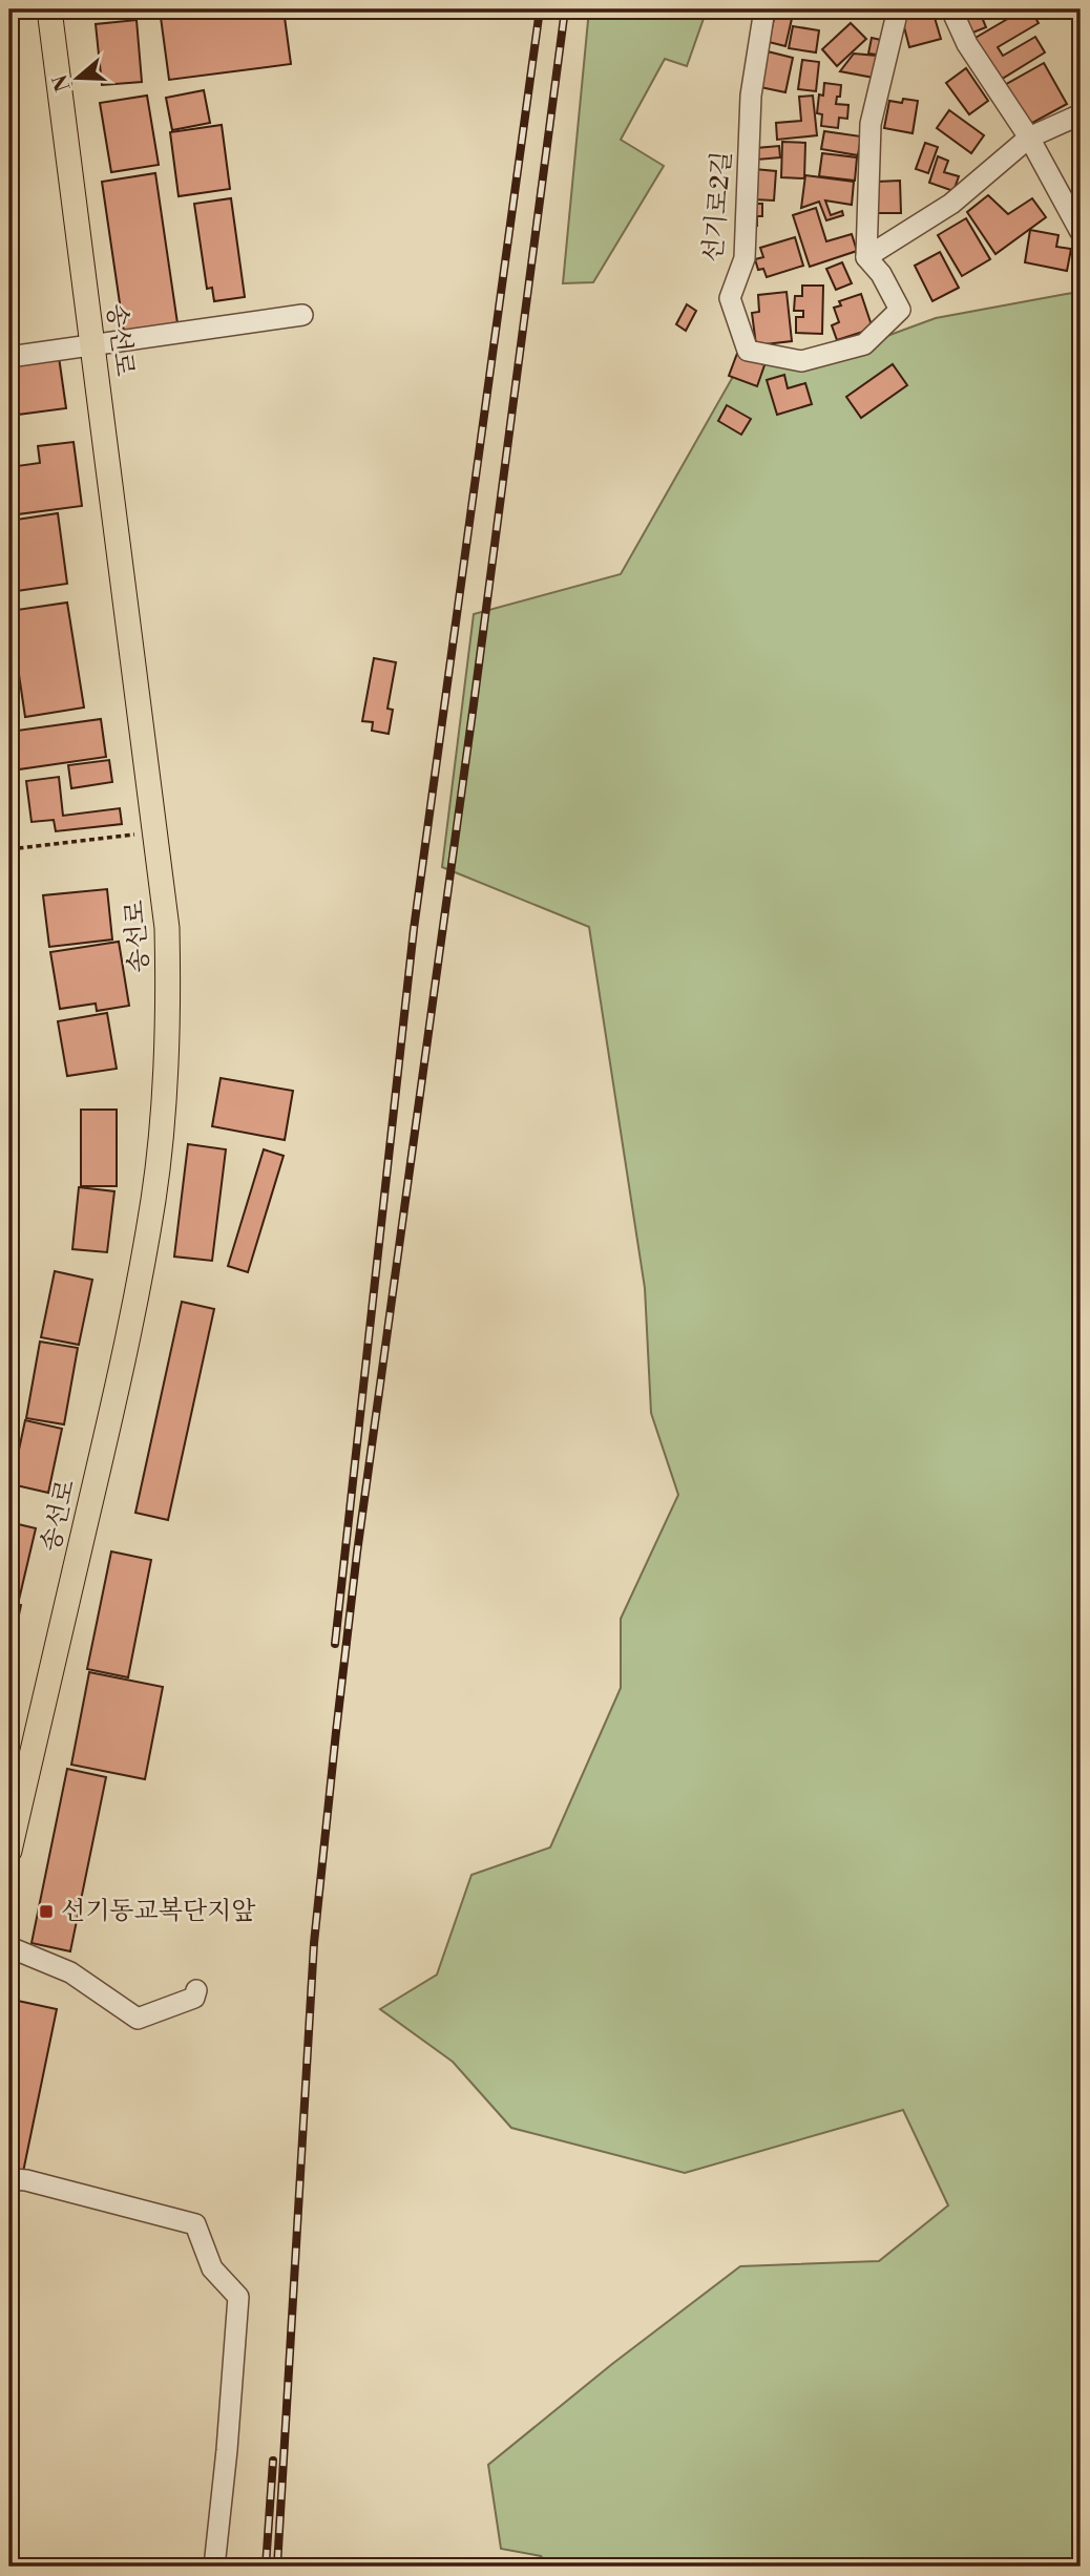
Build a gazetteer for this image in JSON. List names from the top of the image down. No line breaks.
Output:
{"streets":{"main road":["송선로"],"street":["선기로2길"]},"places":{"transit":["선기동교복단지앞"]},"north":"left"}
